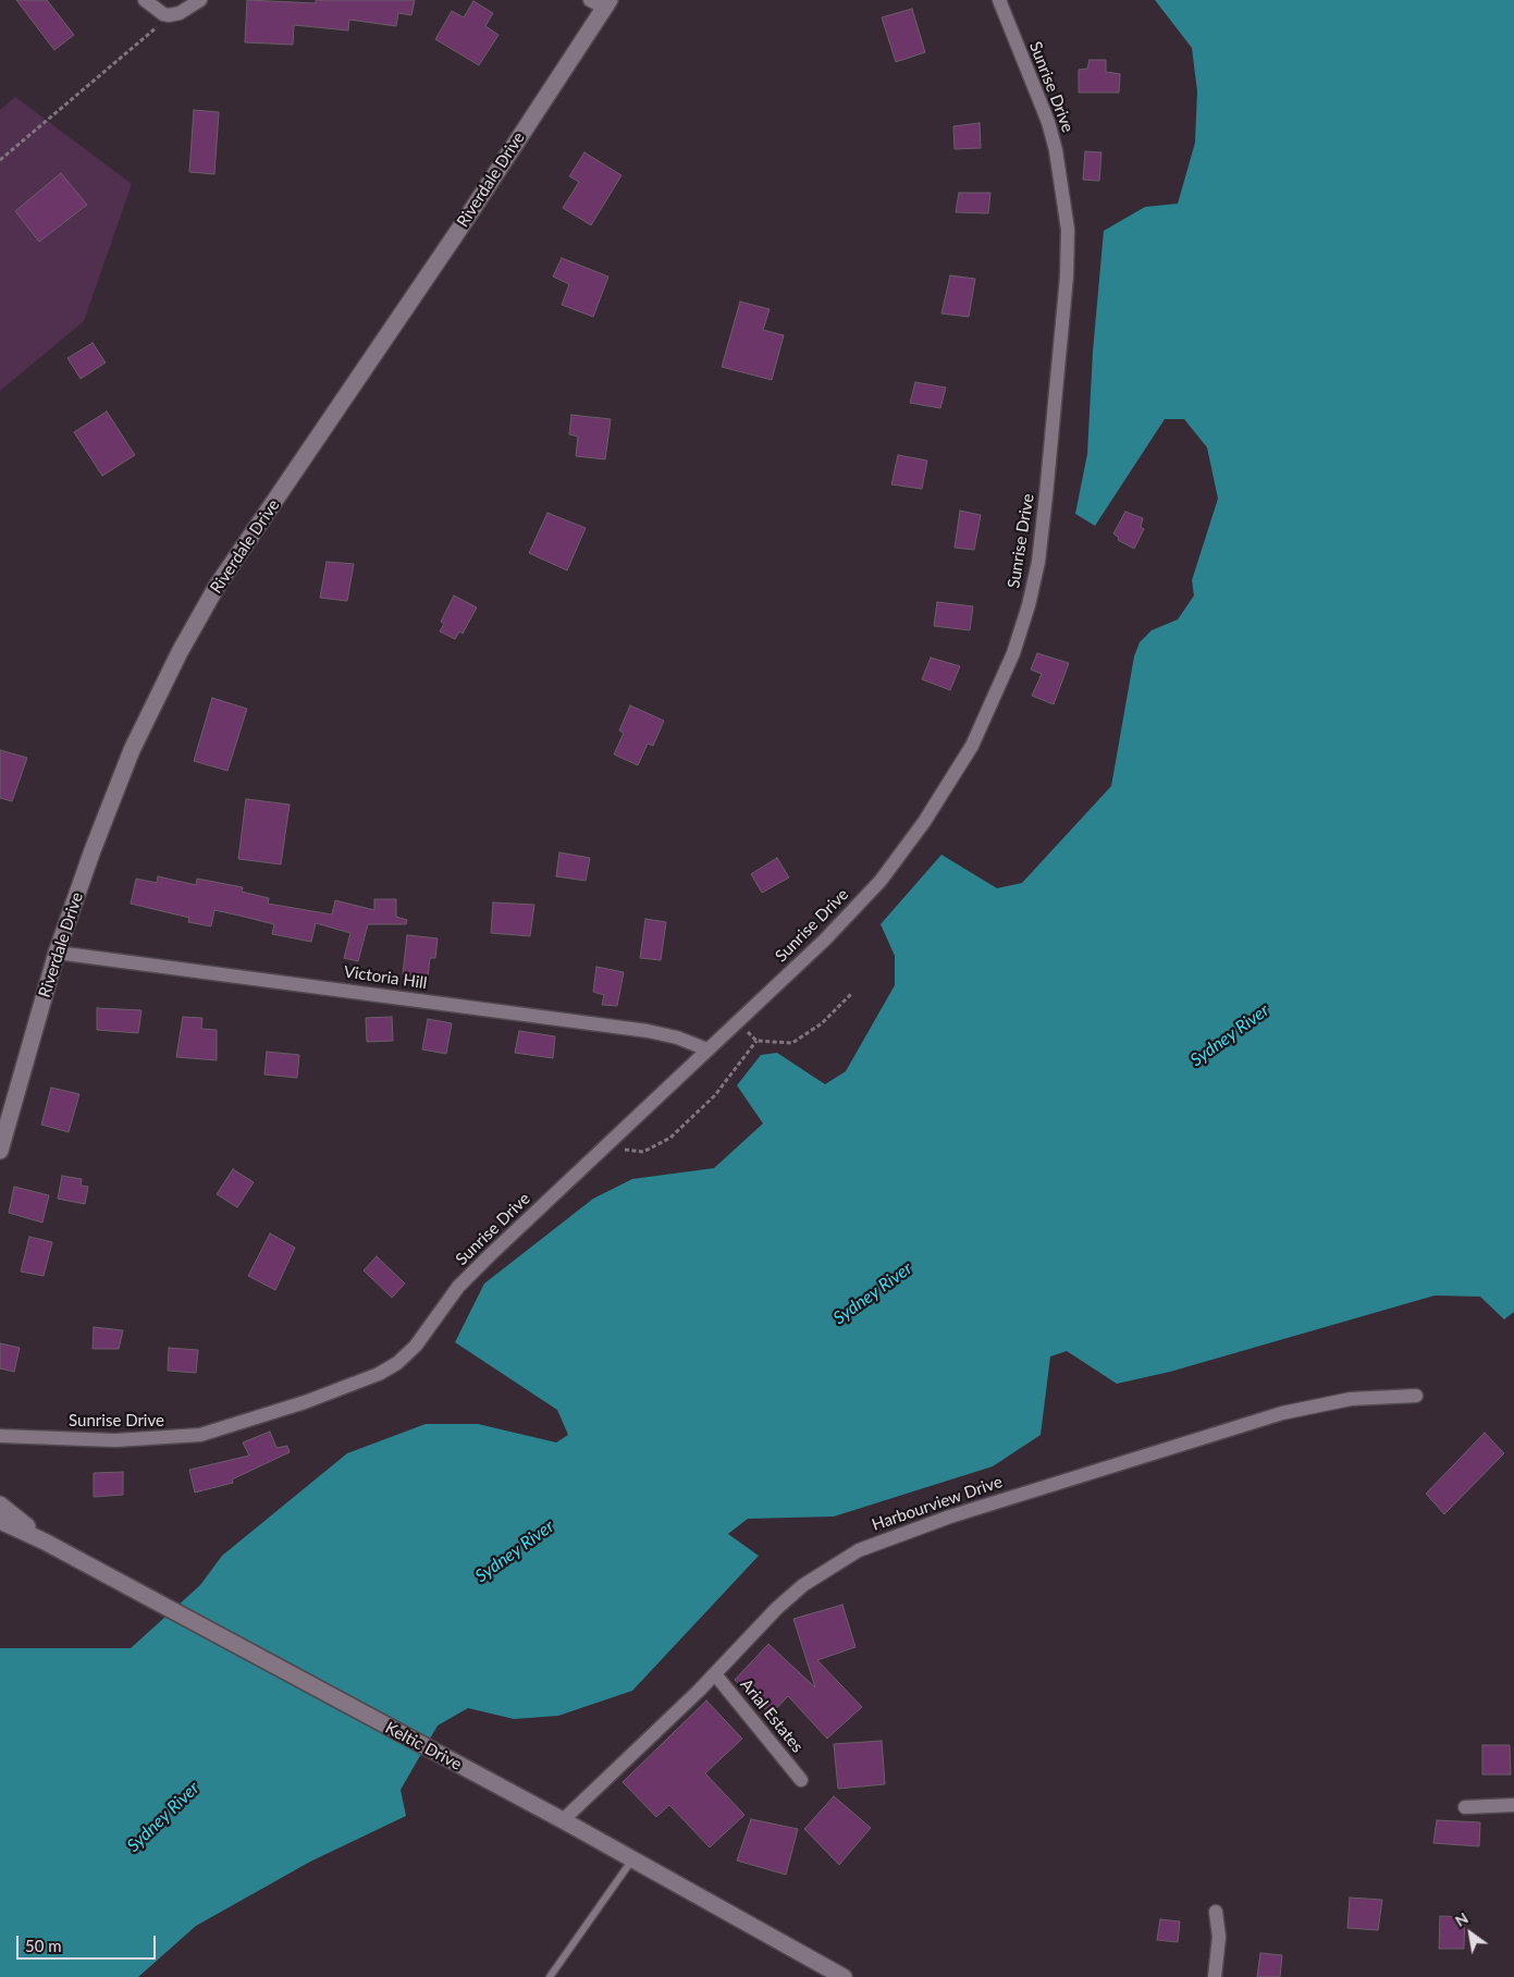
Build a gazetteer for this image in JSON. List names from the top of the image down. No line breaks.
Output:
{"streets":{"main road":["Riverdale Drive","Keltic Drive"],"street":["Sunrise Drive","Victoria Hill","Harbourview Drive","Arial Estates"]},"crossings":[["Sunrise Drive","Victoria Hill"],["Riverdale Drive","Victoria Hill"],["Harbourview Drive","Arial Estates"],["Harbourview Drive","Keltic Drive"]],"water":["Sydney River"],"scale_bar":"50 m","north":"top left"}
